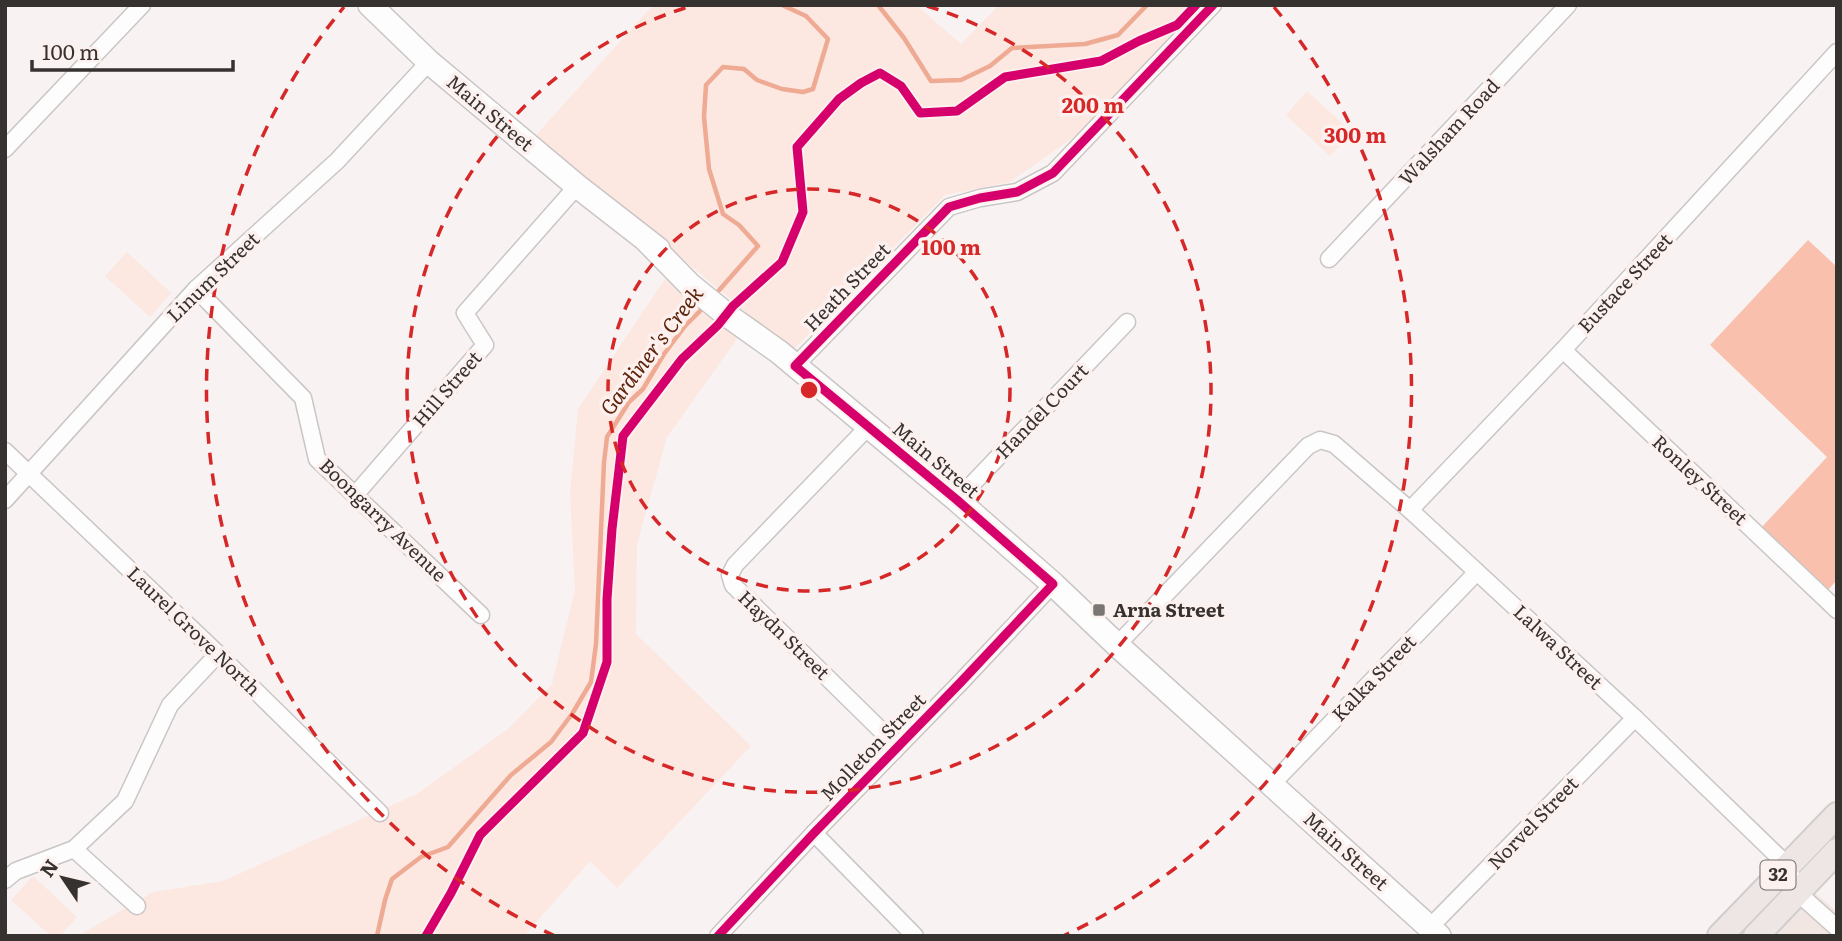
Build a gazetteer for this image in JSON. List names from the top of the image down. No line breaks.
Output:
{"streets":{"main road":["32"],"street":["Main Street","Walsham Road","Linum Street","Eustace Street","Heath Street","Hill Street","Handel Court","Ronley Street","Boongarry Avenue","Laurel Grove North","Haydn Street","Lalwa Street","Kalka Street","Molleton Street","Norvel Street"]},"crossings":[["Main Street","Linum Street"],["Main Street","Heath Street"],["Main Street","Hill Street"],["Main Street","Handel Court"],["Main Street","Haydn Street"],["Main Street","Lalwa Street"],["Main Street","Kalka Street"],["Main Street","Molleton Street"],["Main Street","Norvel Street"],["Linum Street","Boongarry Avenue"],["Linum Street","Laurel Grove North"],["Eustace Street","Ronley Street"],["Eustace Street","Lalwa Street"],["Hill Street","Boongarry Avenue"],["Haydn Street","Molleton Street"],["Lalwa Street","Kalka Street"],["Lalwa Street","Norvel Street"],["Lalwa Street","32"]],"water":["Gardiner's Creek"],"places":{"transit":["Arna Street"]},"scale_bar":"100 m","north":"top left","rings":["200 m","300 m","100 m"]}
